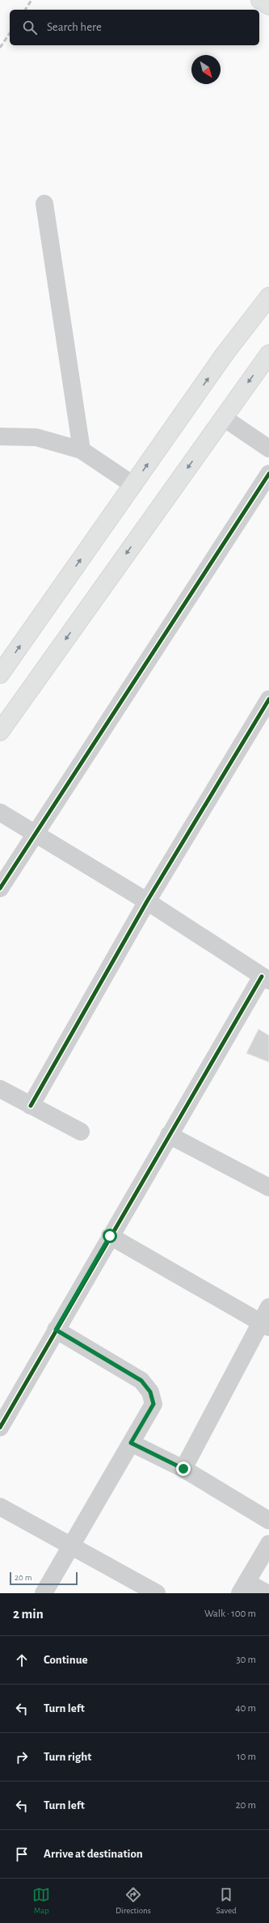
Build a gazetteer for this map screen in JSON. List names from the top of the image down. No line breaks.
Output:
{"scale_bar":"20 m","north":"bottom right","page":{"search":"Search here","scale":"20 m","heading":["2 min","Walk · 100 m"],"list":[["Continue","30 m"],["Turn left","40 m"],["Turn right","10 m"],["Turn left","20 m"],"Arrive at destination"],"nav":["Map","Directions","Saved"]}}
